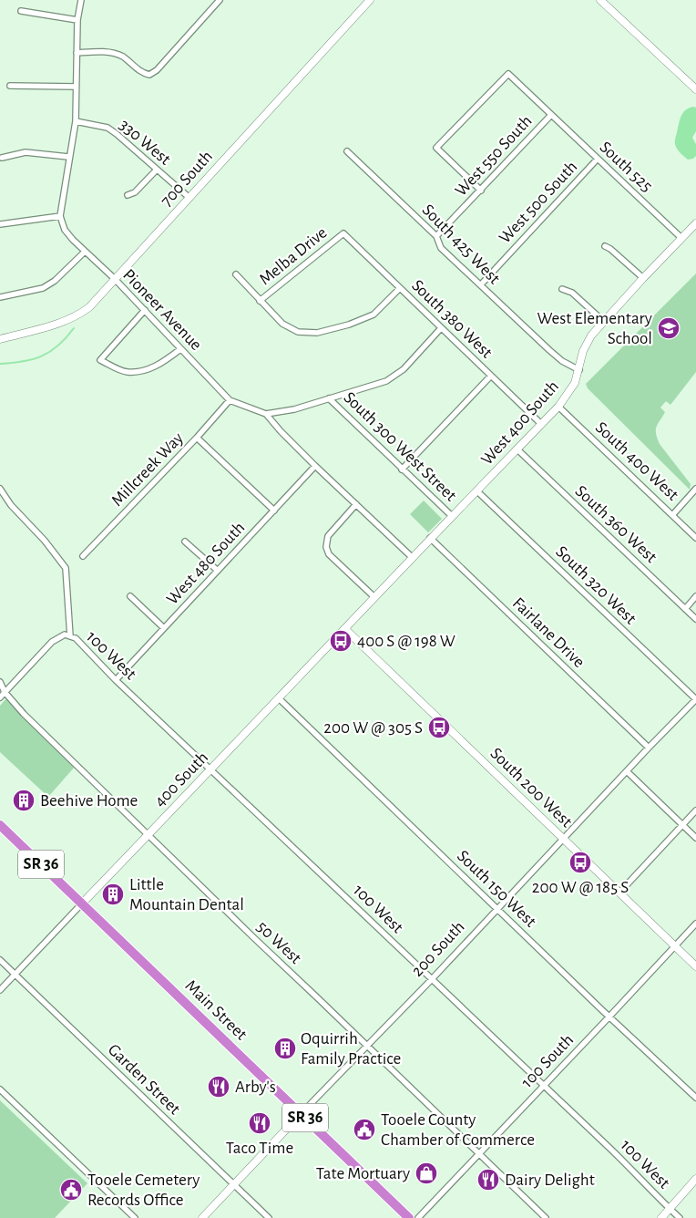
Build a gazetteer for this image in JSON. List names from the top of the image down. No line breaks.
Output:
{"streets":{"highway":["SR 36","Main Street"],"street":["330 West","West 550 South","South 525","700 South","West 500 South","South 425 West","Melba Drive","Pioneer Avenue","South 380 West","West 400 South","South 300 West Street","South 400 West","Millcreek Way","South 360 West","West 480 South","South 320 West","Fairlane Drive","100 West","400 South","South 200 West","South 150 West","50 West","200 South","100 South","Garden Street"]},"crossings":[["330 West","700 South"],["West 550 South","South 525"],["West 550 South","South 425 West"],["South 525","West 500 South"],["South 525","West 400 South"],["700 South","Pioneer Avenue"],["West 500 South","South 425 West"],["South 425 West","West 400 South"],["Melba Drive","South 380 West"],["Pioneer Avenue","West 400 South"],["Pioneer Avenue","Millcreek Way"],["Pioneer Avenue","West 480 South"],["South 380 West","West 400 South"],["West 400 South","South 300 West Street"],["West 400 South","South 400 West"],["West 400 South","South 360 West"],["West 400 South","South 320 West"],["West 400 South","Fairlane Drive"],["West 400 South","400 South"],["West 400 South","South 200 West"],["West 480 South","100 West"],["South 320 West","200 South"],["Fairlane Drive","200 South"],["100 West","400 South"],["100 West","50 West"],["100 West","200 South"],["100 West","100 South"],["400 South","South 200 West"],["400 South","South 150 West"],["400 South","50 West"],["400 South","Main Street"],["400 South","Garden Street"],["South 200 West","200 South"],["South 200 West","100 South"],["South 150 West","200 South"],["South 150 West","100 South"],["50 West","200 South"],["50 West","100 South"],["200 South","Main Street"],["200 South","Garden Street"]],"places":{"school or university":["West Elementary School"],"bus stop":["400 S @ 198 W","200 W @ 305 S","200 W @ 185 S"],"building":["Beehive Home","Little Mountain Dental","Oquirrih Family Practice"],"restaurant":["Arby's","Taco Time","Dairy Delight"],"public building":["Tooele County Chamber of Commerce","Tooele Cemetery Records Office"],"shop":["Tate Mortuary"]}}
